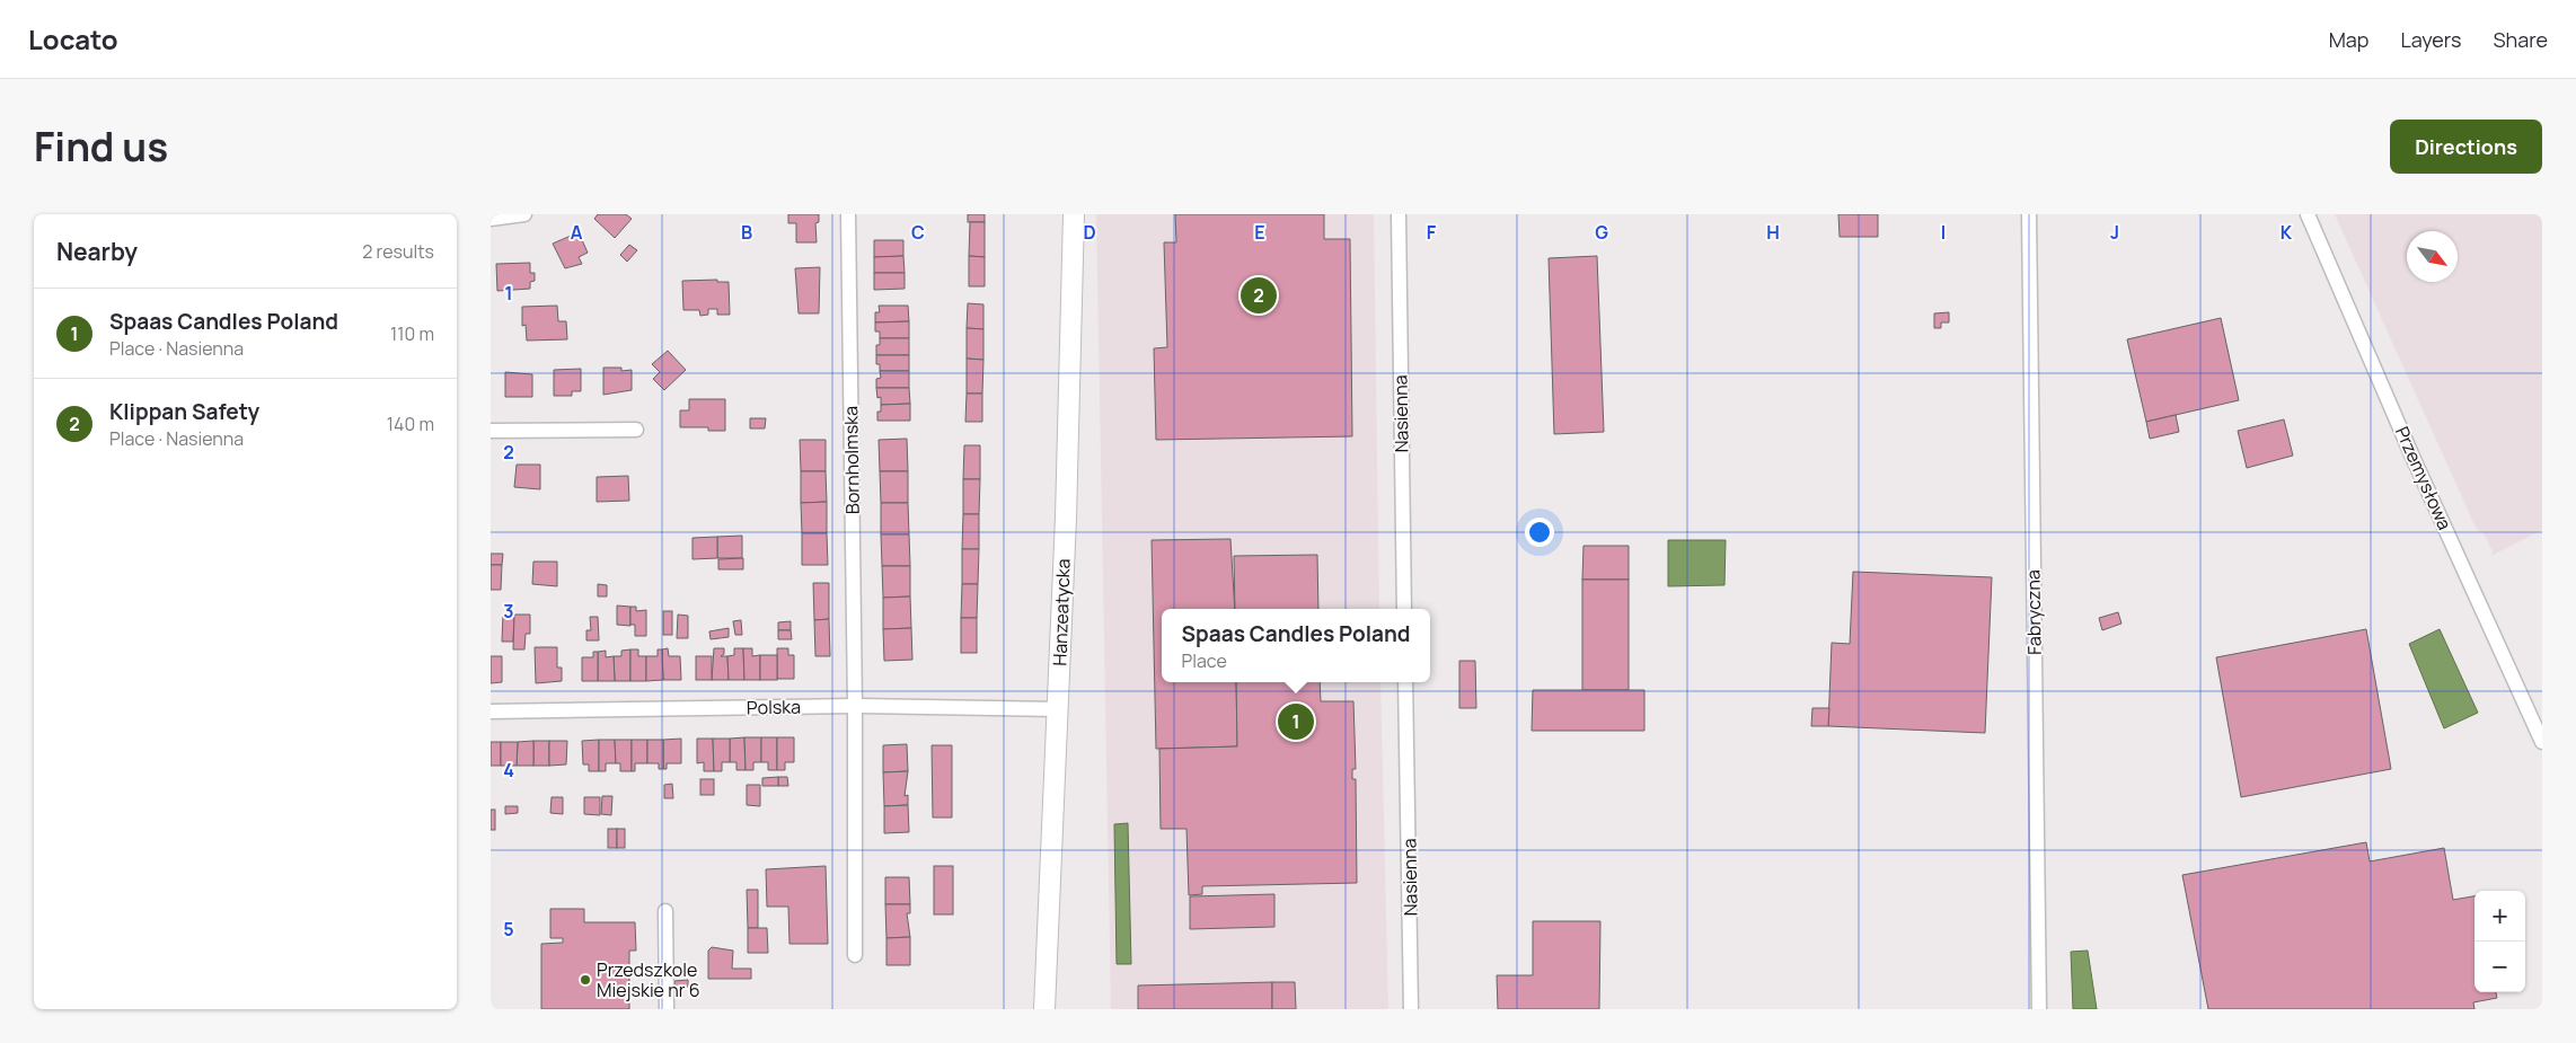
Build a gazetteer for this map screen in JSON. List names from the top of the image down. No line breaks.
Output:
{"streets":{"street":["Nasienna","Bornholmska","Przemysłowa","Hanzeatycka","Fabryczna","Polska"]},"crossings":[["Bornholmska","Polska"],["Hanzeatycka","Polska"]],"places":["Przedszkole Miejskie nr 6"],"north":"bottom right","page":{"header":"Locato","nav":["Map","Layers","Share"],"title":"Find us","buttons":"Directions","heading":["Nearby","2 results"],"pins":["2","1"],"list":[{"mark":"1","name":"Spaas Candles Poland","note":"Place · Nasienna","value":"110 m"},{"mark":"2","name":"Klippan Safety","note":"Place · Nasienna","value":"140 m"}],"popup":["Spaas Candles Poland","Place"],"map_buttons":["+","−"]},"grid":{"columns":["A","B","C","D","E","F","G","H","I","J","K"],"rows":["1","2","3","4","5"]}}
